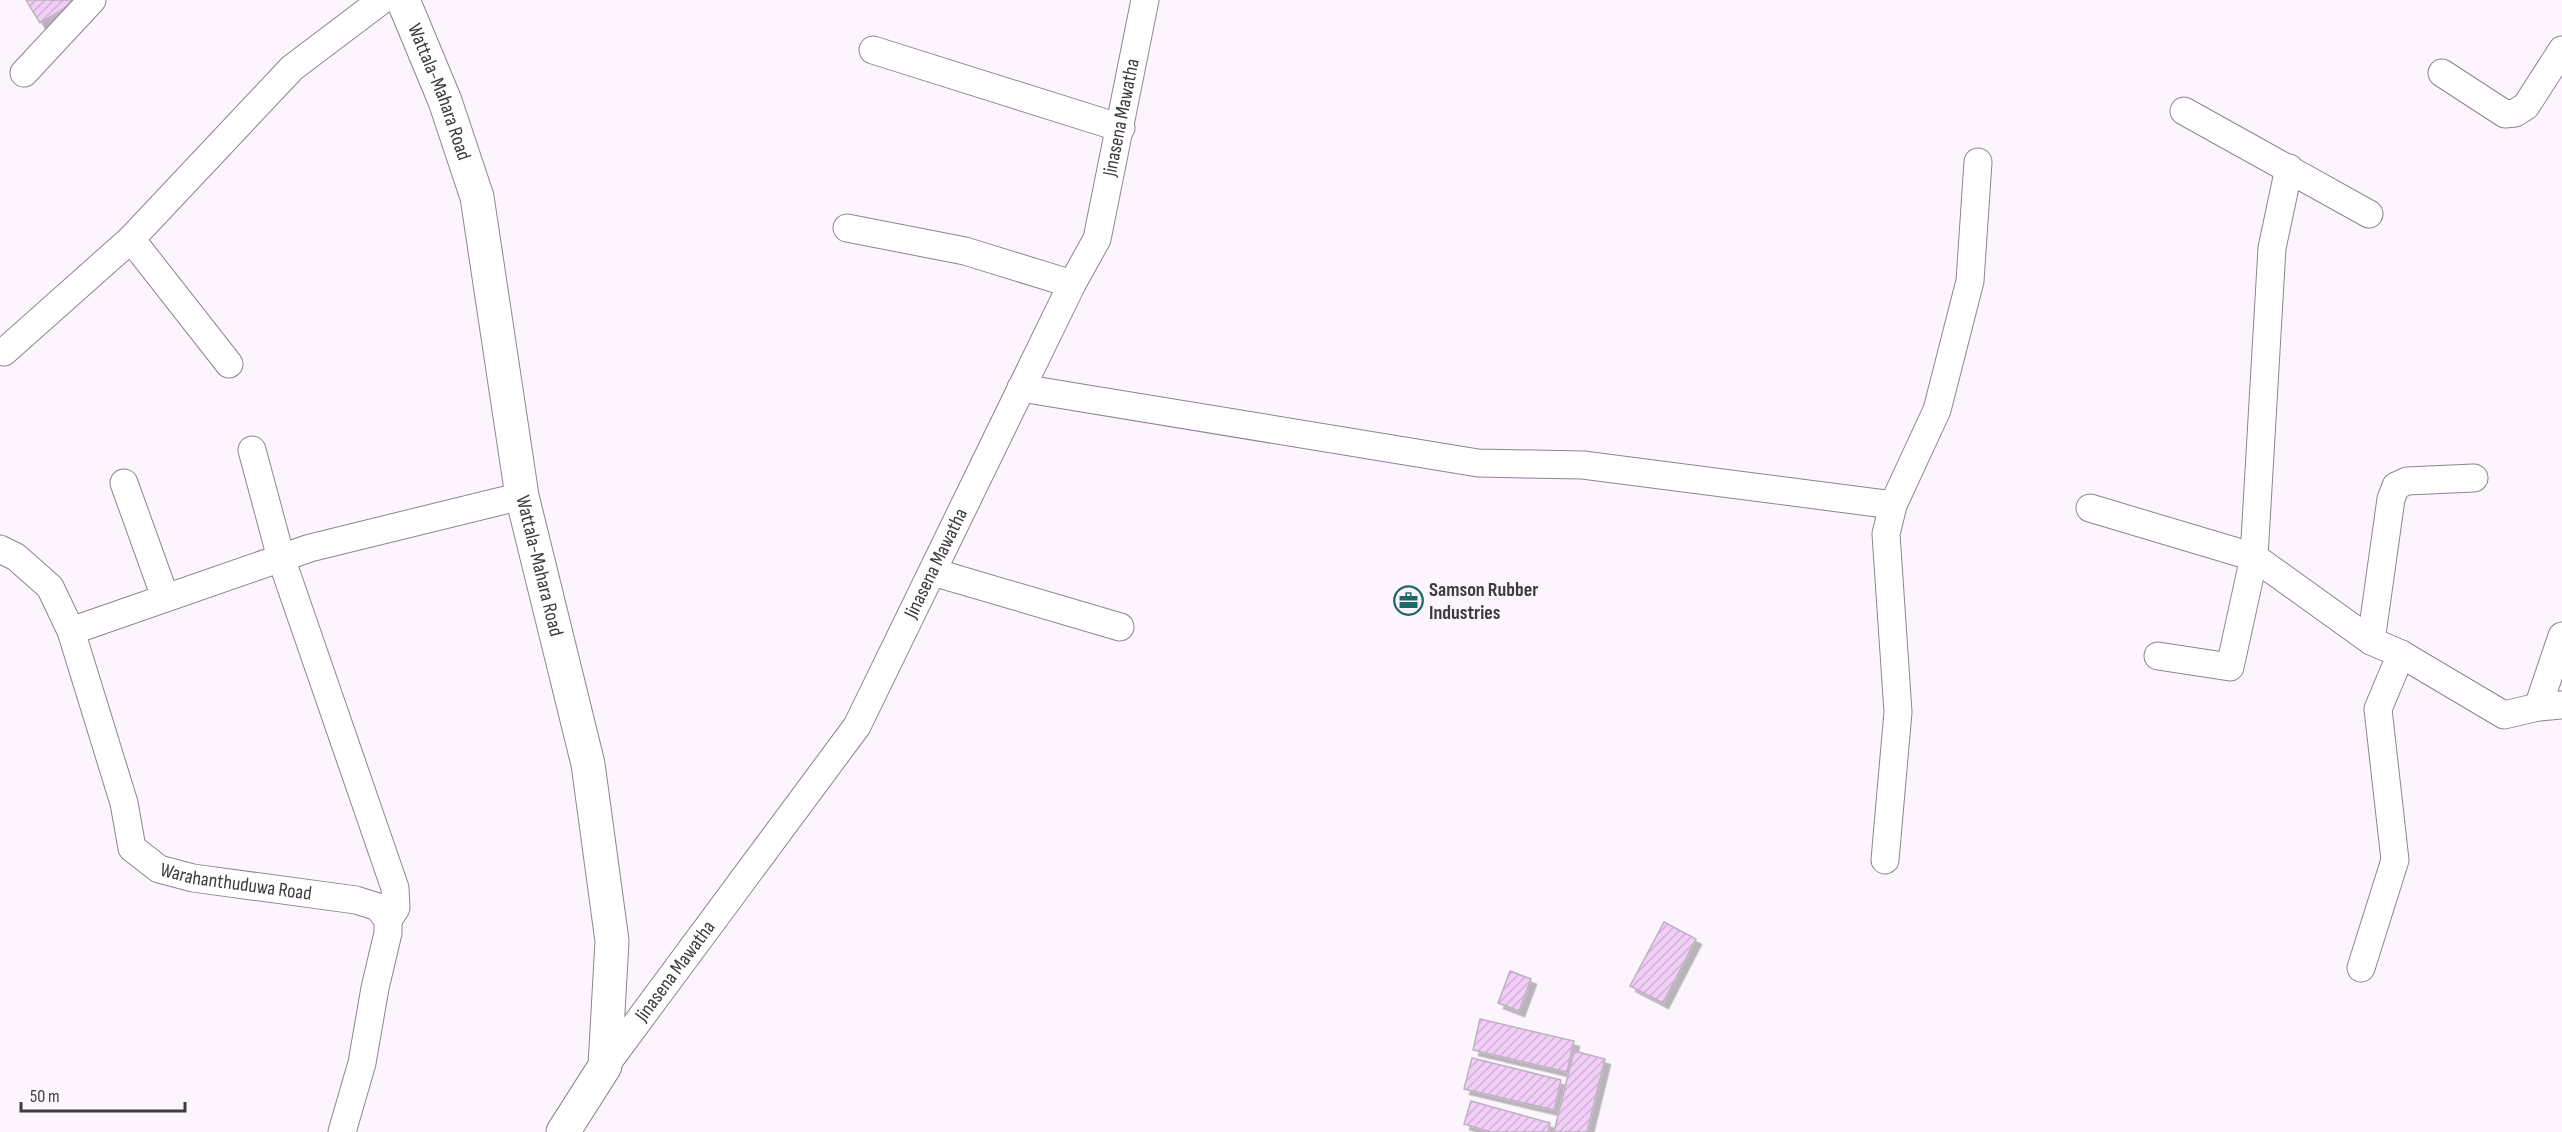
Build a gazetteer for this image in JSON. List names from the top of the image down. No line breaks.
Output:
{"streets":{"main road":["Wattala-Mahara Road"],"street":["Jinasena Mawatha","Warahanthuduwa Road"]},"crossings":[["Wattala-Mahara Road","Jinasena Mawatha"]],"places":{"office":["Samson Rubber Industries"]},"scale_bar":"50 m"}
